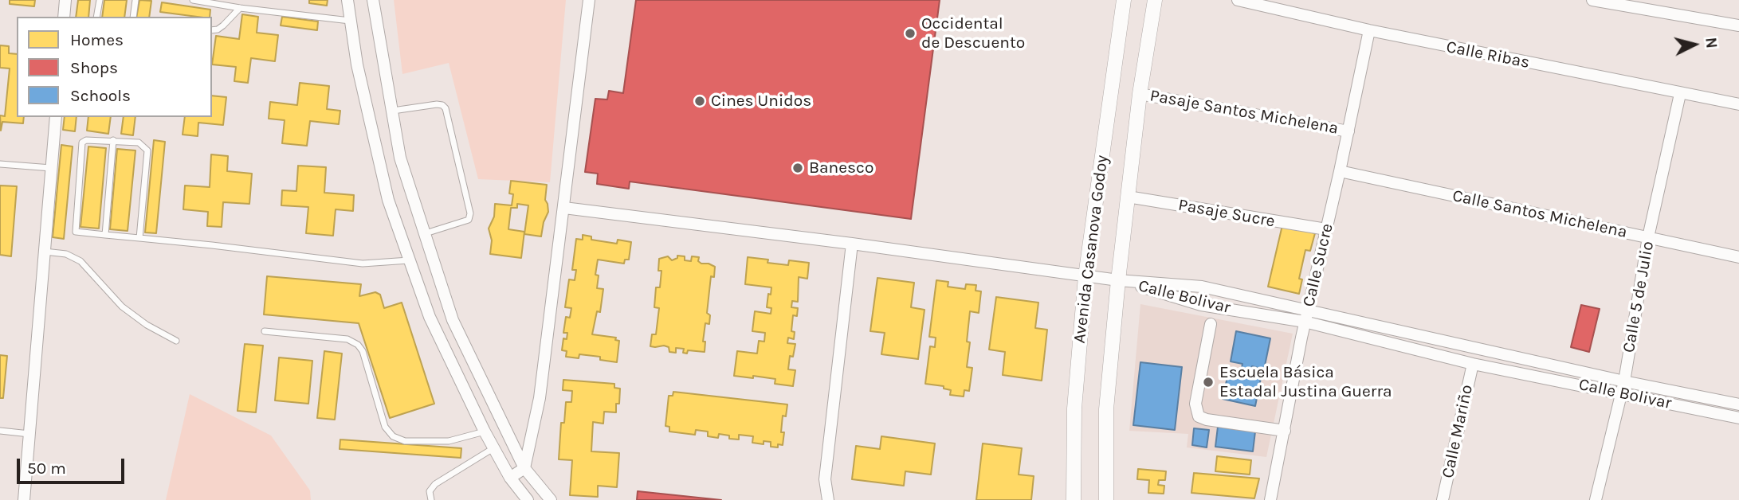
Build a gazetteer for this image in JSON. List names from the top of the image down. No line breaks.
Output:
{"streets":{"street":["Calle Ribas","Pasaje Santos Michelena","Pasaje Sucre","Calle Santos Michelena","Avenida Casanova Godoy","Calle Sucre","Calle Bolivar","Calle 5 de Julio","Calle Mariño"]},"crossings":[["Calle Ribas","Calle Sucre"],["Calle Ribas","Calle 5 de Julio"],["Pasaje Santos Michelena","Avenida Casanova Godoy"],["Pasaje Santos Michelena","Calle Sucre"],["Pasaje Sucre","Avenida Casanova Godoy"],["Pasaje Sucre","Calle Sucre"],["Calle Santos Michelena","Calle Sucre"],["Calle Santos Michelena","Calle 5 de Julio"],["Avenida Casanova Godoy","Calle Bolivar"],["Calle Sucre","Calle Bolivar"],["Calle Bolivar","Calle 5 de Julio"],["Calle Bolivar","Calle Mariño"]],"places":["Occidental de Descuento","Cines Unidos","Banesco","Escuela Básica Estadal Justina Guerra"],"legend":["Homes","Shops","Schools"],"scale_bar":"50 m","north":"right"}
